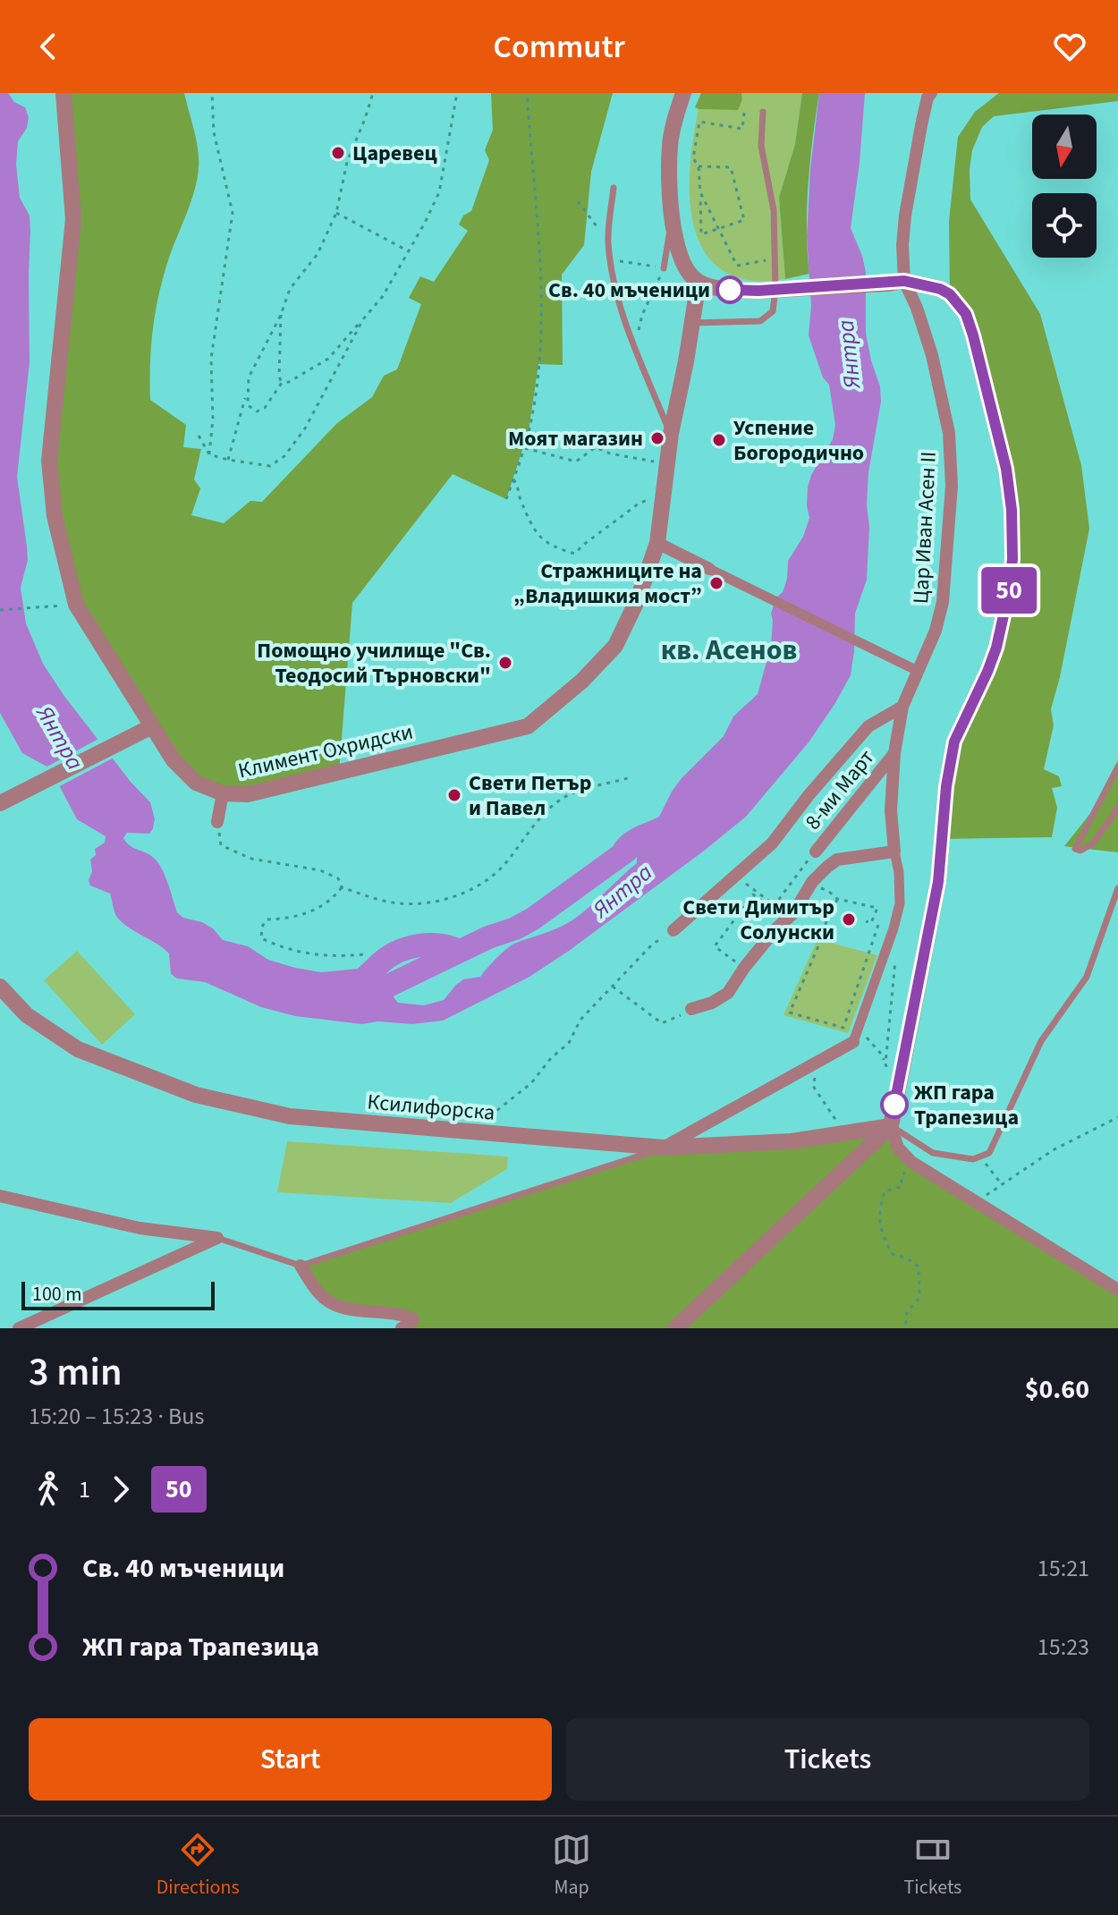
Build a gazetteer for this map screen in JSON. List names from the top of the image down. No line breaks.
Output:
{"streets":{"street":["Цар Иван Асен II","Климент Охридски","8-ми Март","Ксилифорска"]},"crossings":[["Цар Иван Асен II","8-ми Март"]],"districts":["кв. Асенов"],"water":["Янтра"],"places":["Царевец","Св. 40 мъченици","Моят магазин","Успение Богородично","Стражниците на „Владишкия мост”","Помощно училище \"Св. Теодосий Търновски\"","Свети Петър и Павел","Свети Димитър Солунски","ЖП гара Трапезица"],"lines":["bus line 50"],"scale_bar":"100 m","north":"bottom","page":{"header":"Commutr","on_map":"50","scale":"100 m","heading":["3 min","15:20 – 15:23 · Bus","$0.60"],"legs":["1","50"],"list":[{"name":"Св. 40 мъченици","value":"15:21"},{"name":"ЖП гара Трапезица","value":"15:23"}],"buttons":["Start","Tickets"],"tabs":["Directions","Map","Tickets"]}}
